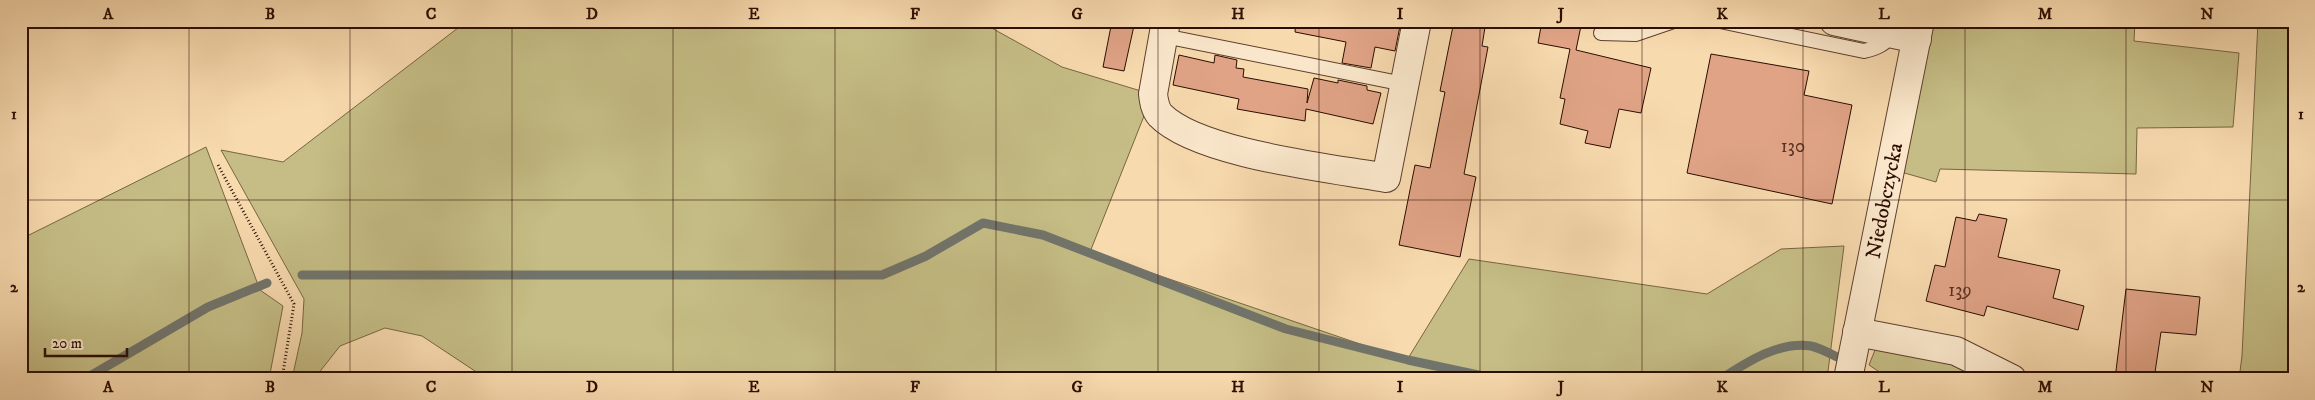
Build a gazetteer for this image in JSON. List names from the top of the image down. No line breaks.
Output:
{"streets":{"street":["Niedobczycka"]},"house_numbers":["130","139"],"scale_bar":"20 m","grid":{"columns":["A","B","C","D","E","F","G","H","I","J","K","L","M","N"],"rows":["1","2"]}}
